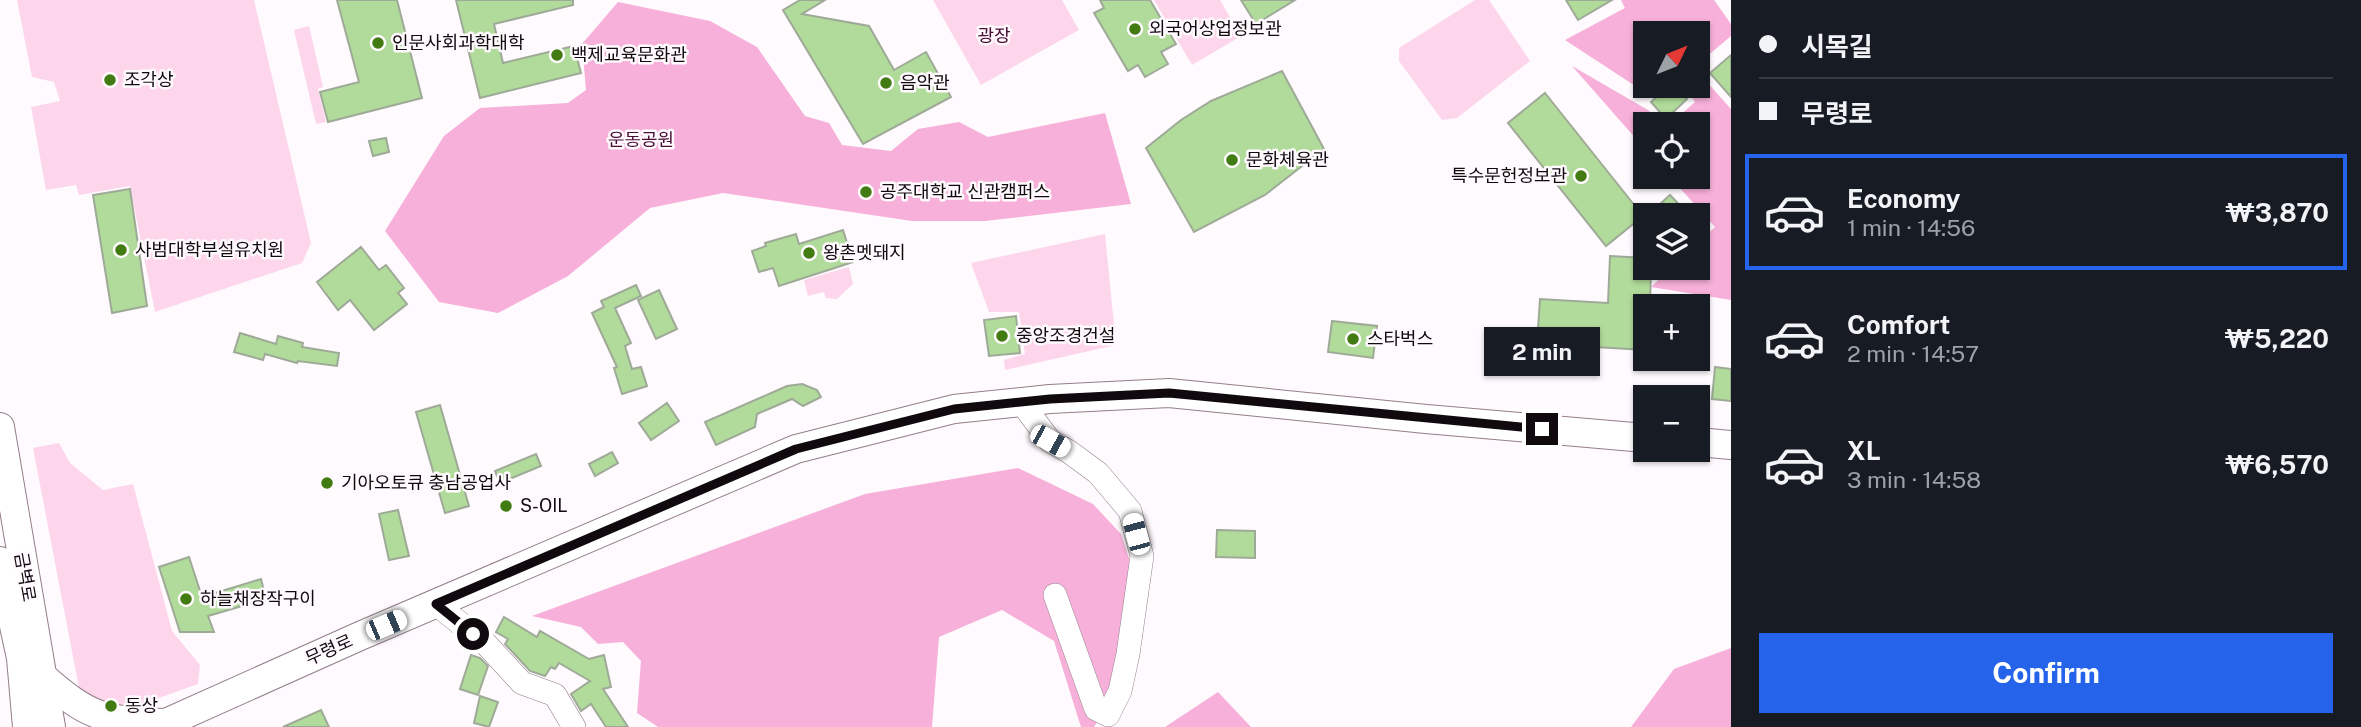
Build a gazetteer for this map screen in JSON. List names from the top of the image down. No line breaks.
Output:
{"streets":{"main road":["금벽로","무령로"]},"parks":["광장","운동공원"],"places":["외국어상업정보관","인문사회과학대학","백제교육문화관","조각상","음악관","문화체육관","특수문헌정보관","공주대학교 신관캠퍼스","사범대학부설유치원","왕촌멧돼지","중앙조경건설","스타벅스","기아오토큐 충남공업사","S-OIL","하늘채장작구이","동상"],"north":"top right","page":{"banner":["시목길","무령로"],"map_buttons":["+","−"],"list":[{"name":"Economy","note":"1 min · 14:56","value":"₩3,870"},{"name":"Comfort","note":"2 min · 14:57","value":"₩5,220"},{"name":"XL","note":"3 min · 14:58","value":"₩6,570"}],"bubble":"2 min","buttons":"Confirm"}}
